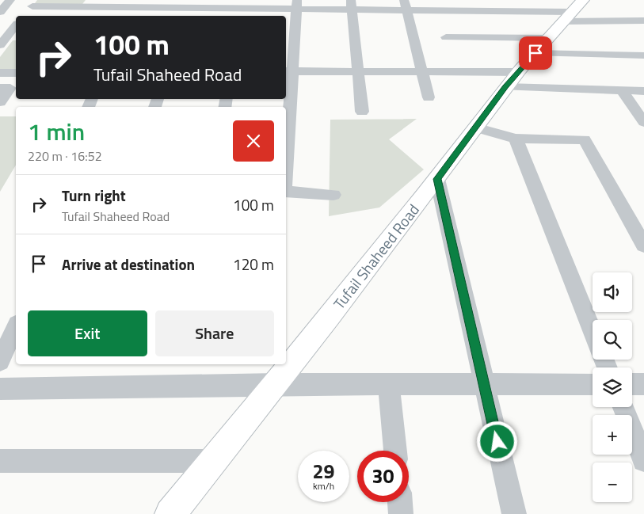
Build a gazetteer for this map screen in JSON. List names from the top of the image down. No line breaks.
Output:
{"streets":{"street":["Tufail Shaheed Road"]},"page":{"turn":["100 m","Tufail Shaheed Road"],"heading":["1 min","220 m · 16:52"],"list":[{"name":"Turn right","note":"Tufail Shaheed Road","value":"100 m"},{"name":"Arrive at destination","value":"120 m"}],"map_buttons":["+","−"],"buttons":["Exit","Share"],"speed":"29 km/h","limit":"30"}}
